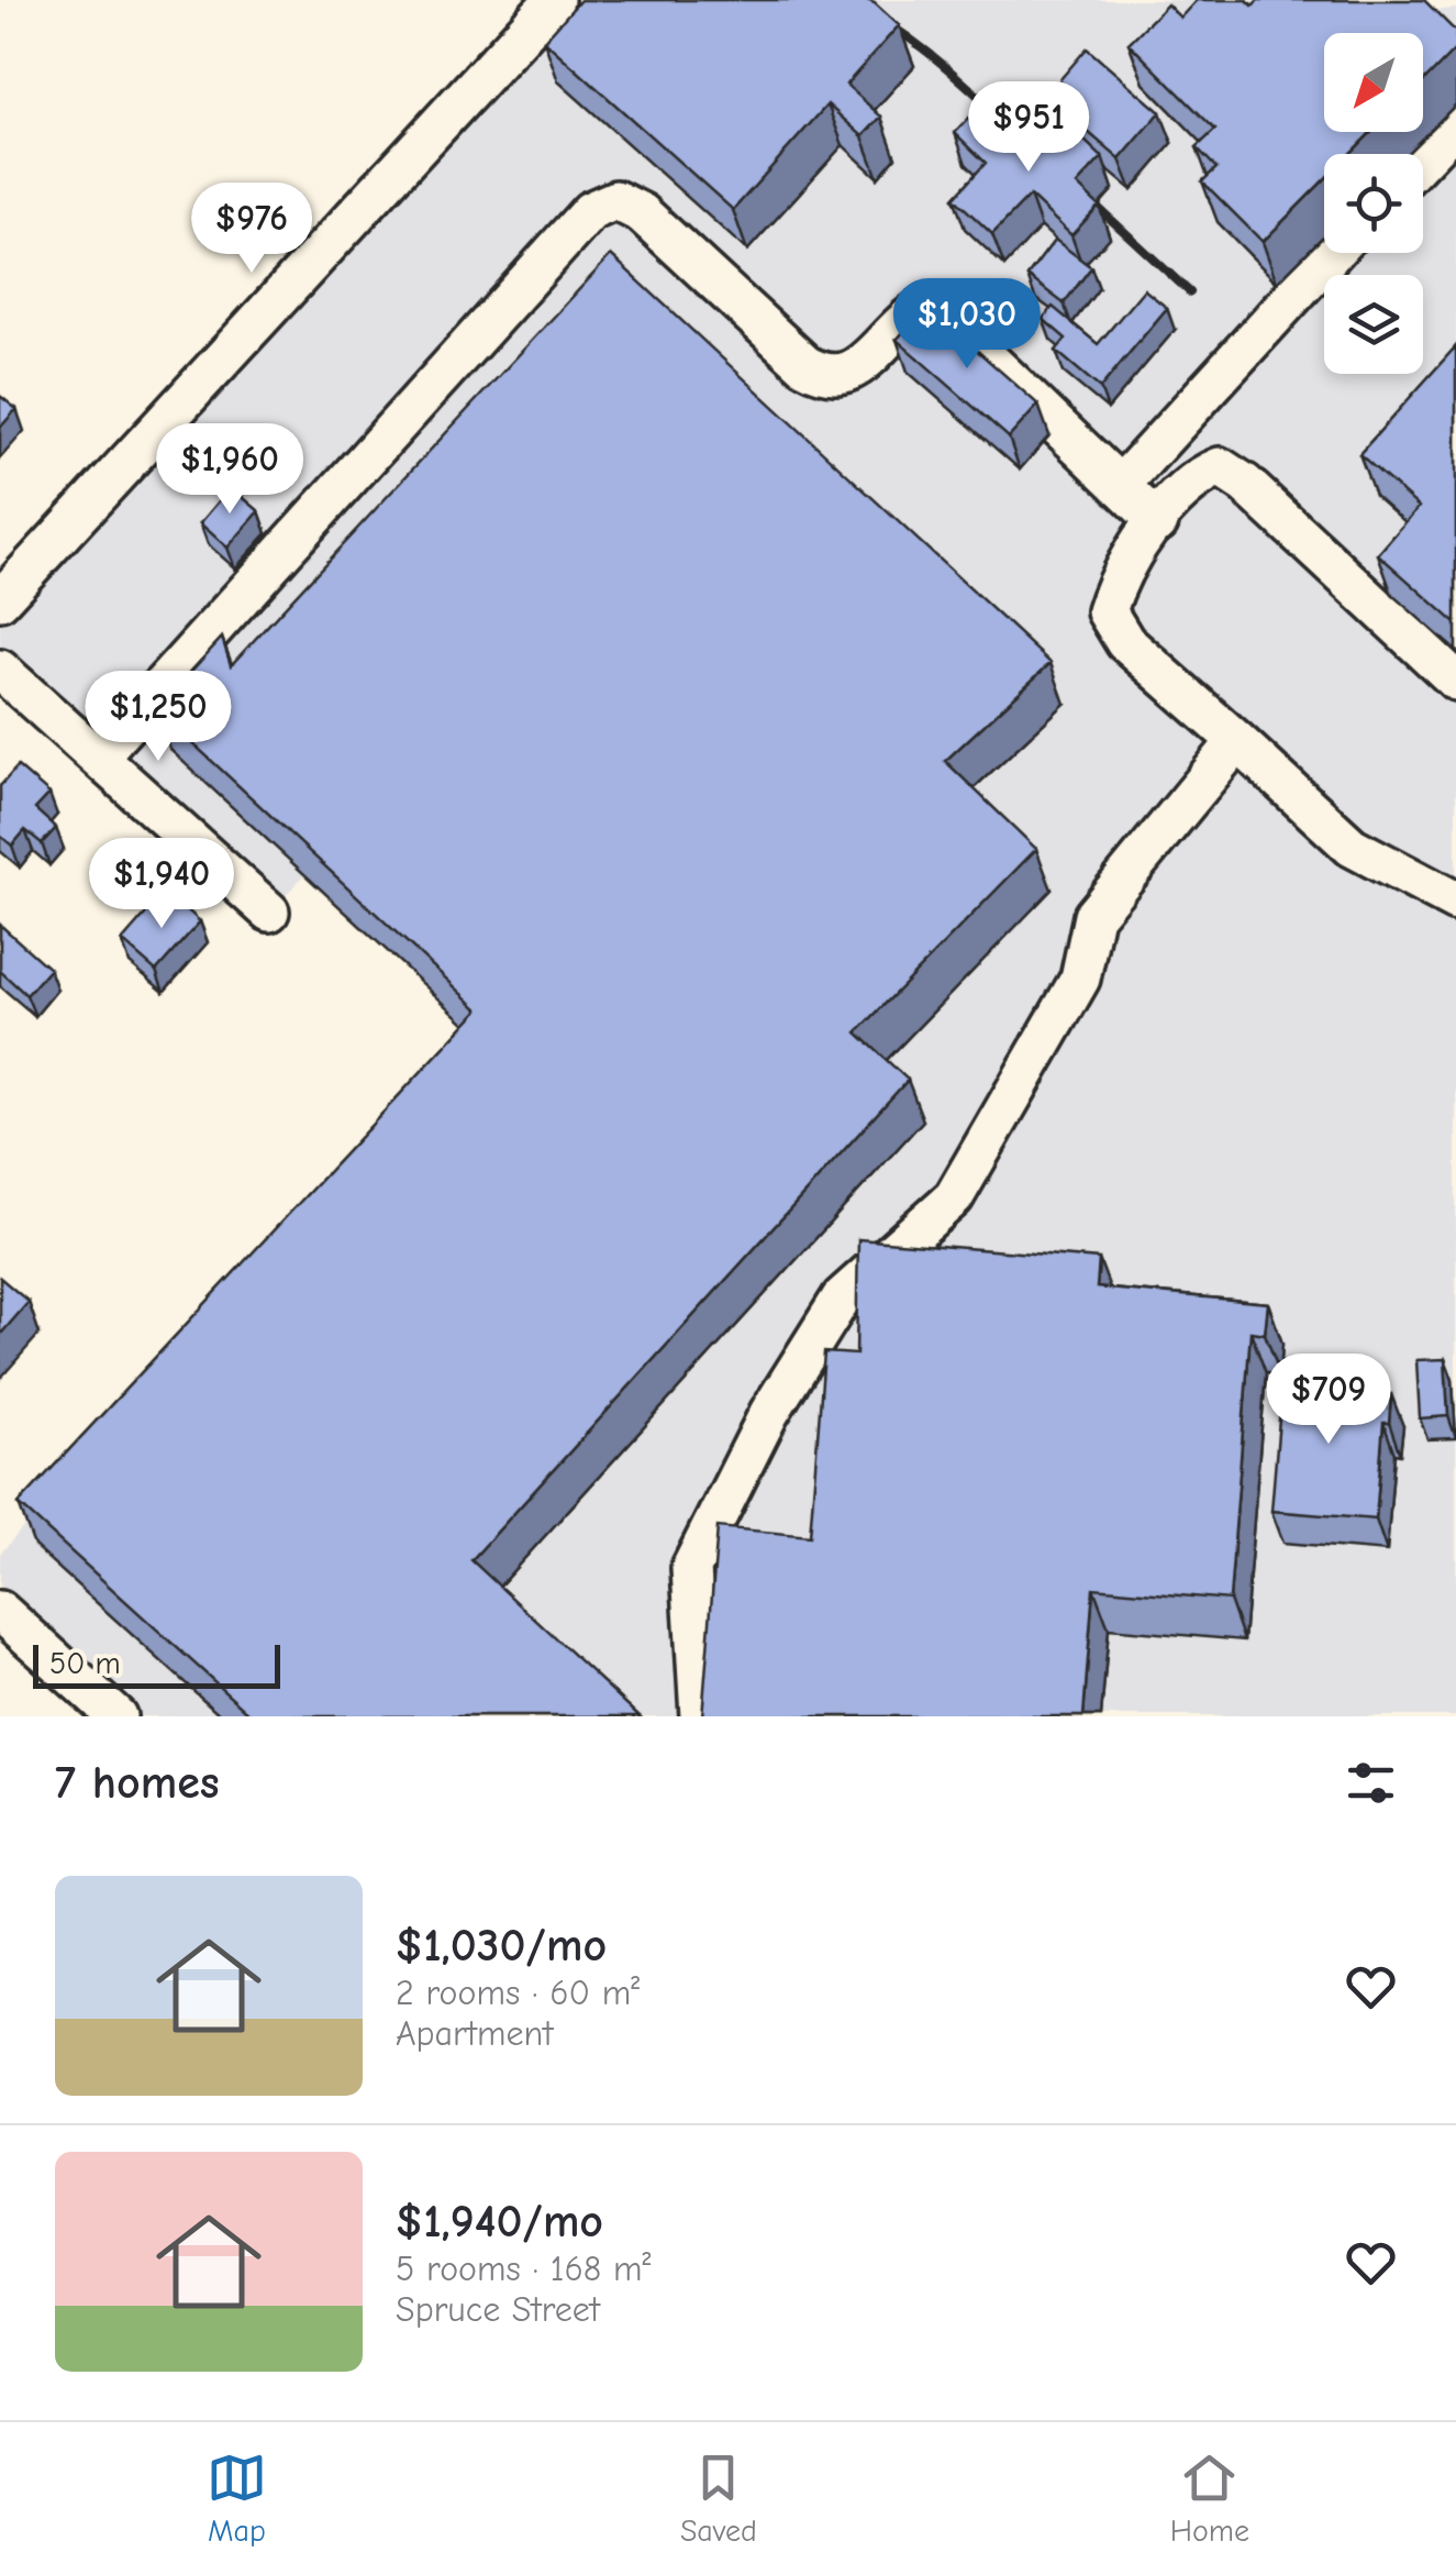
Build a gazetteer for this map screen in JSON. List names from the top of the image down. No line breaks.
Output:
{"scale_bar":"50 m","north":"bottom left","page":{"price":["$951","$976","$1,030","$1,960","$1,250","$1,940","$709"],"scale":"50 m","heading":"7 homes","list":[{"name":"$1,030/mo","note":"2 rooms · 60 m² · Apartment"},{"name":"$1,940/mo","note":"5 rooms · 168 m² · Spruce Street"}],"tabs":["Map","Saved","Home"]}}
